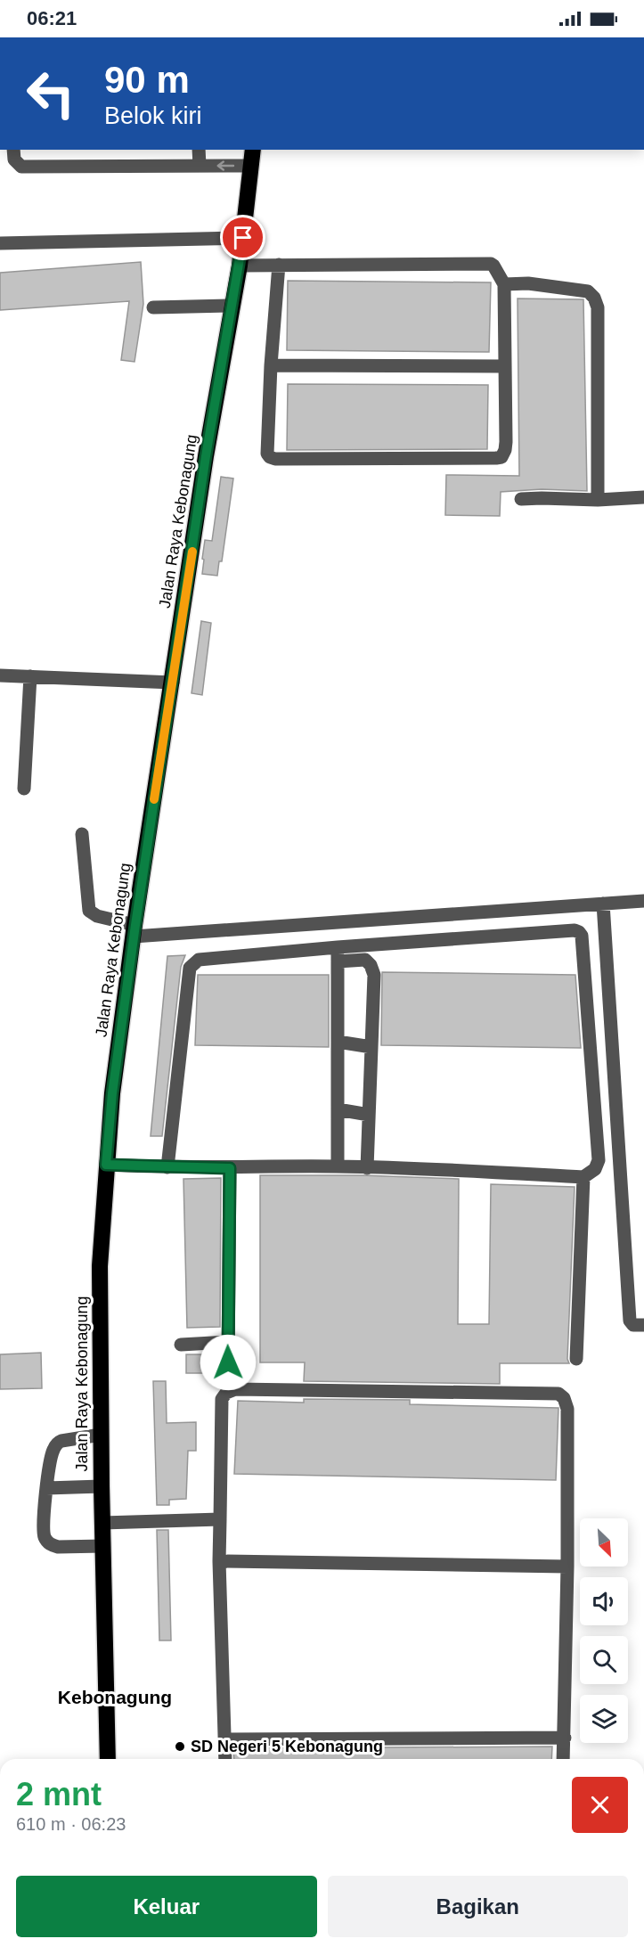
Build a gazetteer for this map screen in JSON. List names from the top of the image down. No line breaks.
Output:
{"streets":{"highway":["Jalan Raya Kebonagung"]},"districts":["Kebonagung"],"places":["SD Negeri 5 Kebonagung"],"north":"bottom right","page":{"status":"06:21","turn":["90 m","Belok kiri"],"heading":["2 mnt","610 m · 06:23"],"buttons":["Keluar","Bagikan"]}}
